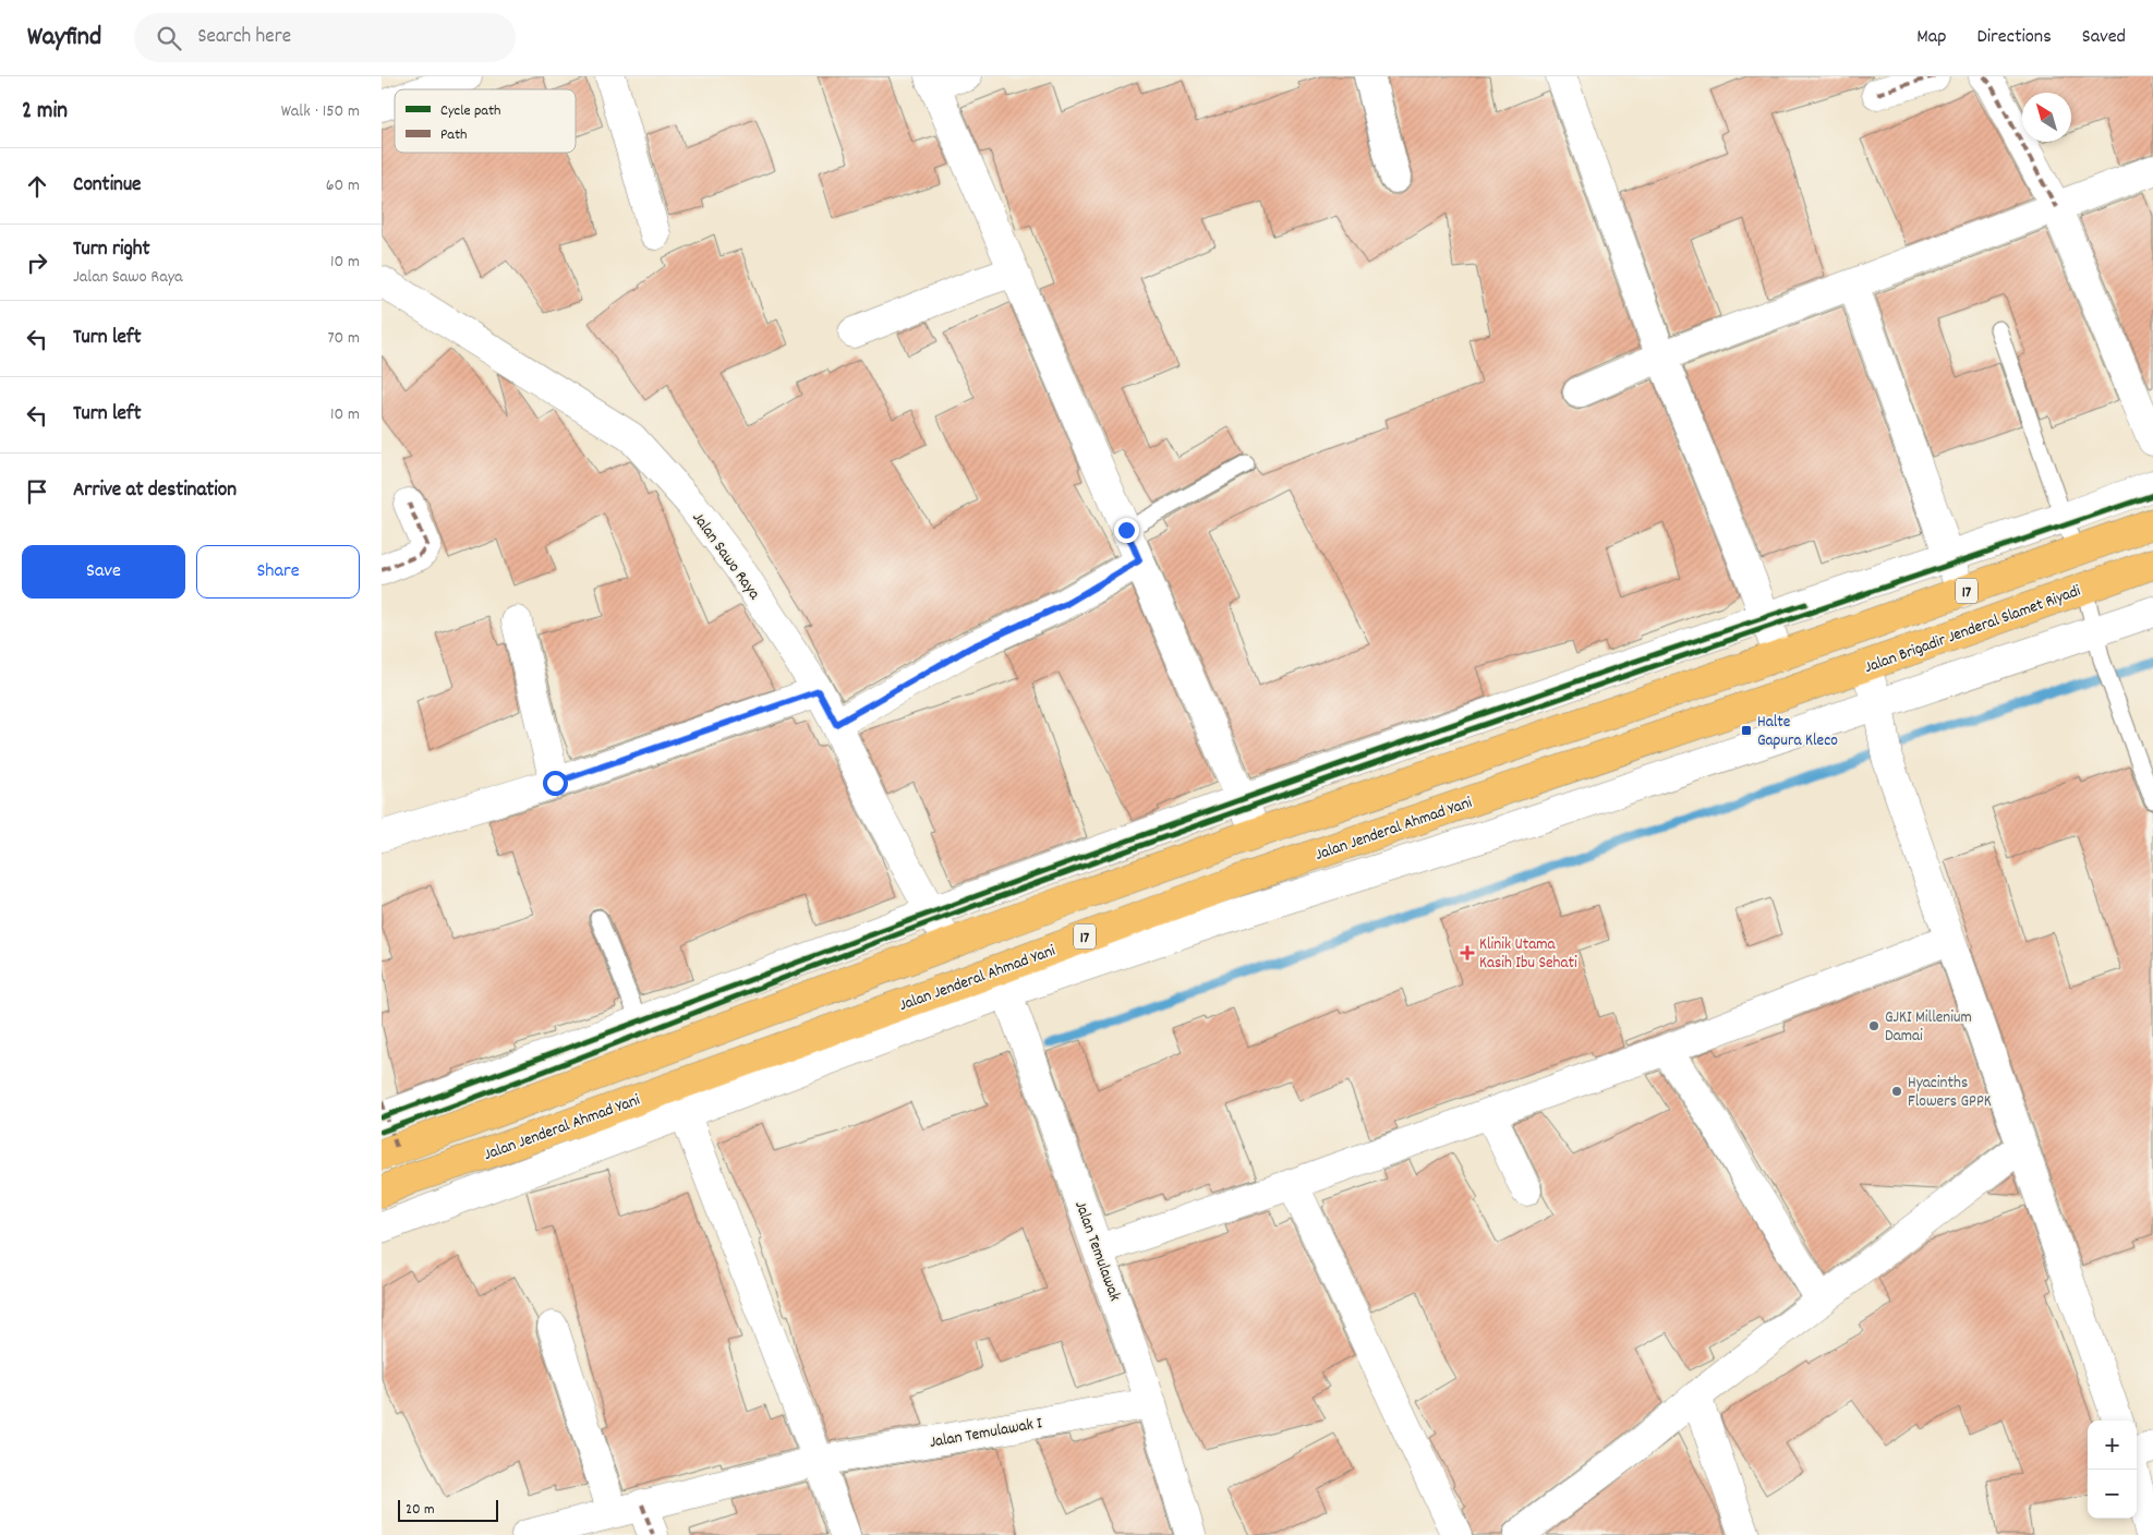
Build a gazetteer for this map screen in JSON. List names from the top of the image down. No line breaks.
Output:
{"streets":{"highway":["17","Jalan Brigadir Jenderal Slamet Riyadi","Jalan Jenderal Ahmad Yani"],"street":["Jalan Sawo Raya","Jalan Temulawak","Jalan Temulawak I"]},"crossings":[["Jalan Sawo Raya","17"],["Jalan Brigadir Jenderal Slamet Riyadi","Jalan Jenderal Ahmad Yani"],["Jalan Jenderal Ahmad Yani","Jalan Temulawak"],["Jalan Temulawak","Jalan Temulawak I"]],"places":{"transit":["Halte Gapura Kleco"],"health":["Klinik Utama Kasih Ibu Sehati"],"other":["GJKI Millenium Damai","Hyacinths Flowers GPPK"]},"legend":["Cycle path","Path"],"scale_bar":"20 m","north":"top left","page":{"header":"Wayfind","search":"Search here","nav":["Map","Directions","Saved"],"heading":["2 min","Walk · 150 m"],"list":[["Continue","60 m"],["Turn right","Jalan Sawo Raya","10 m"],["Turn left","70 m"],["Turn left","10 m"],"Arrive at destination"],"buttons":["Save","Share"],"map_buttons":["+","−"],"scale":"20 m"}}
